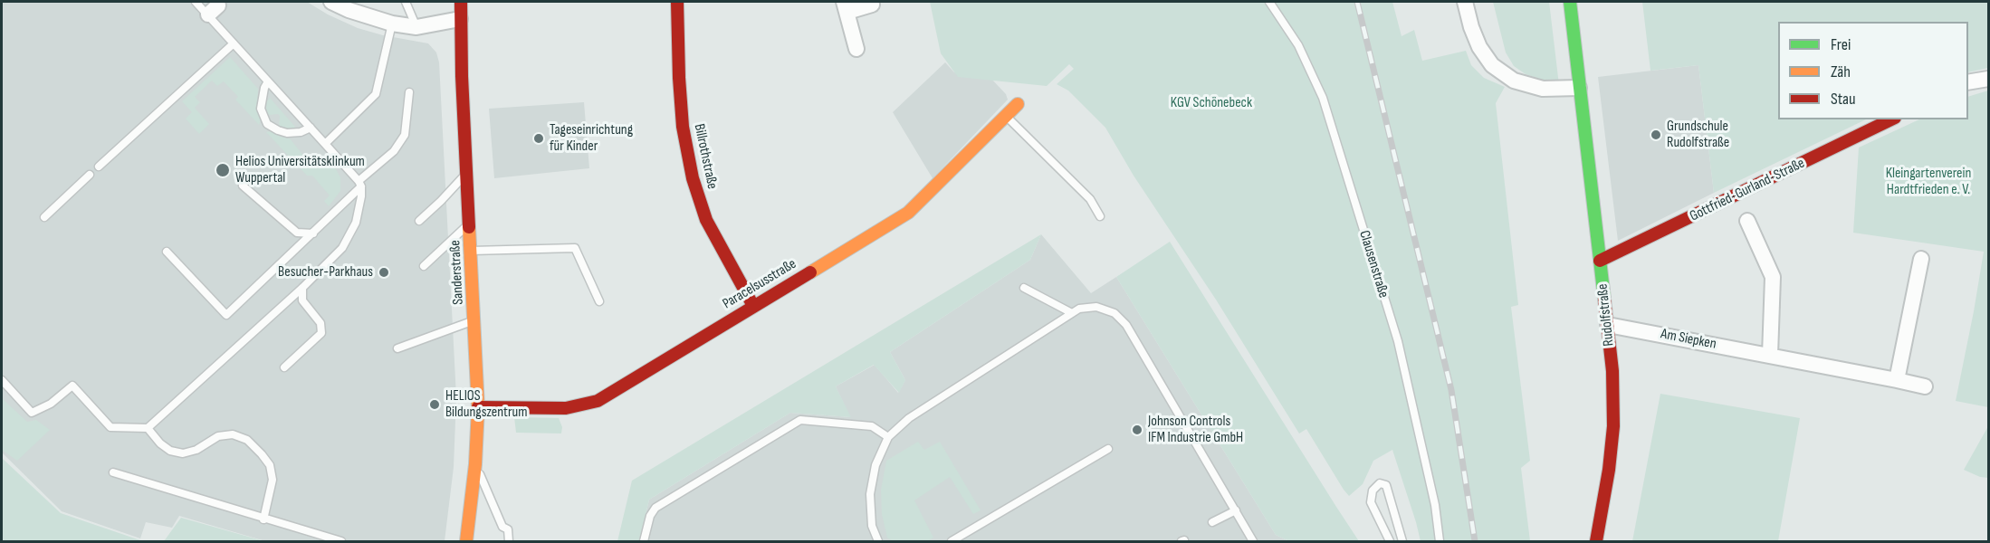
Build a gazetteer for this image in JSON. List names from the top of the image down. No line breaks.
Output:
{"streets":{"street":["Billrothstraße","Gottfried-Gurland-Straße","Sanderstraße","Paracelsusstraße","Rudolfstraße","Am Siepken"],"lane":["Clausenstraße"]},"crossings":[["Billrothstraße","Paracelsusstraße"],["Gottfried-Gurland-Straße","Rudolfstraße"],["Sanderstraße","Paracelsusstraße"],["Rudolfstraße","Am Siepken"]],"parks":["KGV Schönebeck","Kleingartenverein Hardtfrieden e. V."],"places":["Grundschule Rudolfstraße","Tageseinrichtung für Kinder","Helios Universitätsklinkum Wuppertal","Besucher-Parkhaus","HELIOS Bildungszentrum","Johnson Controls IFM Industrie GmbH"],"legend":["Frei","Zäh","Stau"]}
